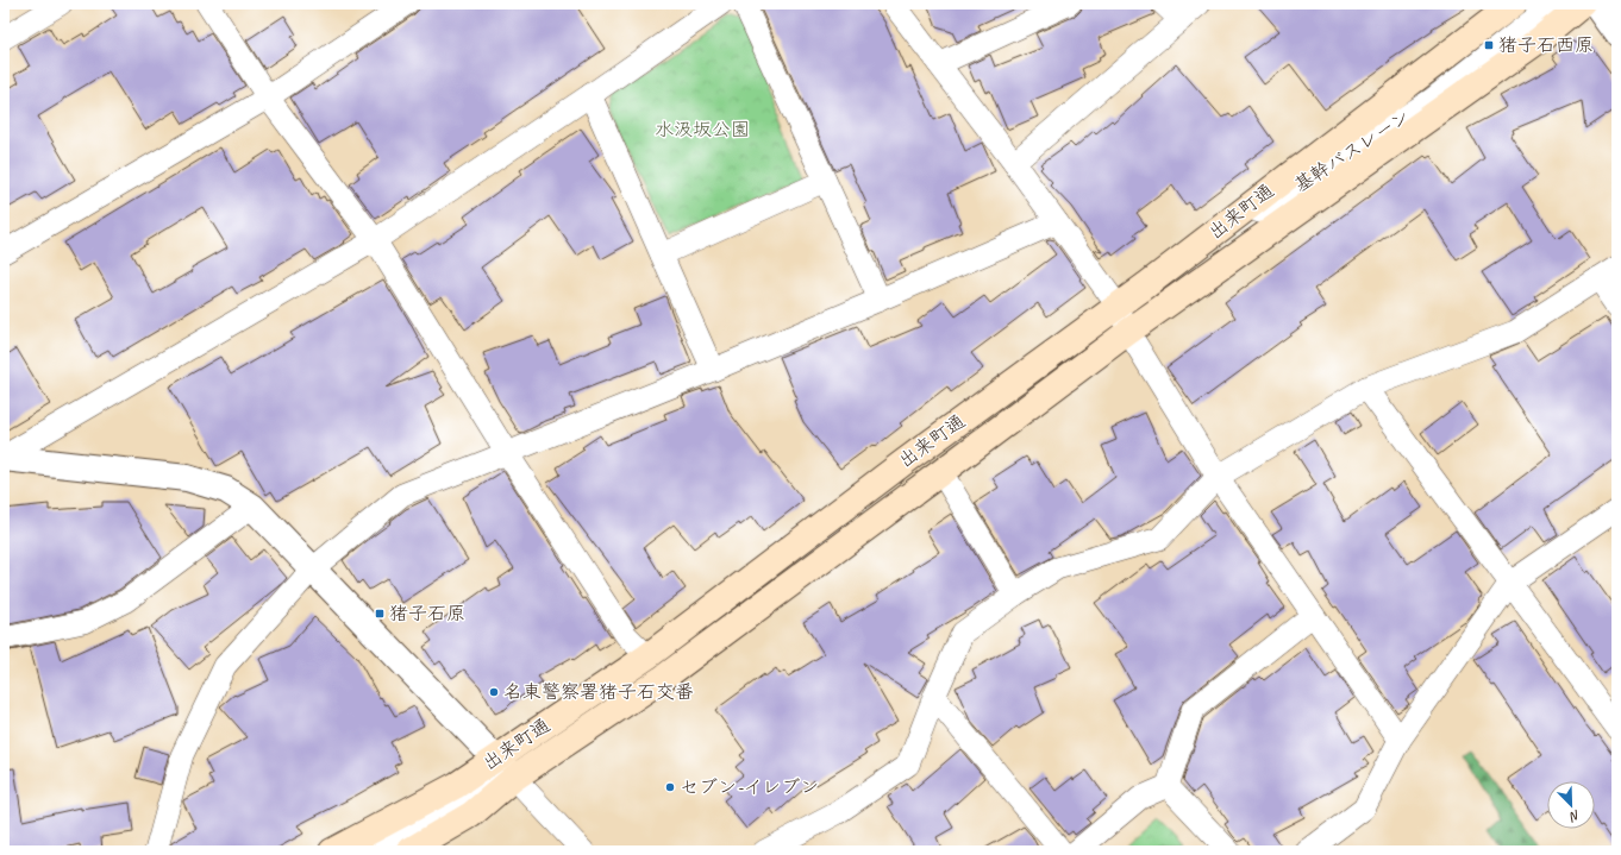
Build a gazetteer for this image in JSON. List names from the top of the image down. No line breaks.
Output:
{"streets":{"main road":["出来町通"],"street":["基幹バスレーン"]},"crossings":[["基幹バスレーン","出来町通"]],"parks":["水汲坂公園"],"places":{"transit":["猪子石西原","猪子石原"],"other":["名東警察署猪子石交番","セブン-イレブン"]},"north":"bottom right"}
